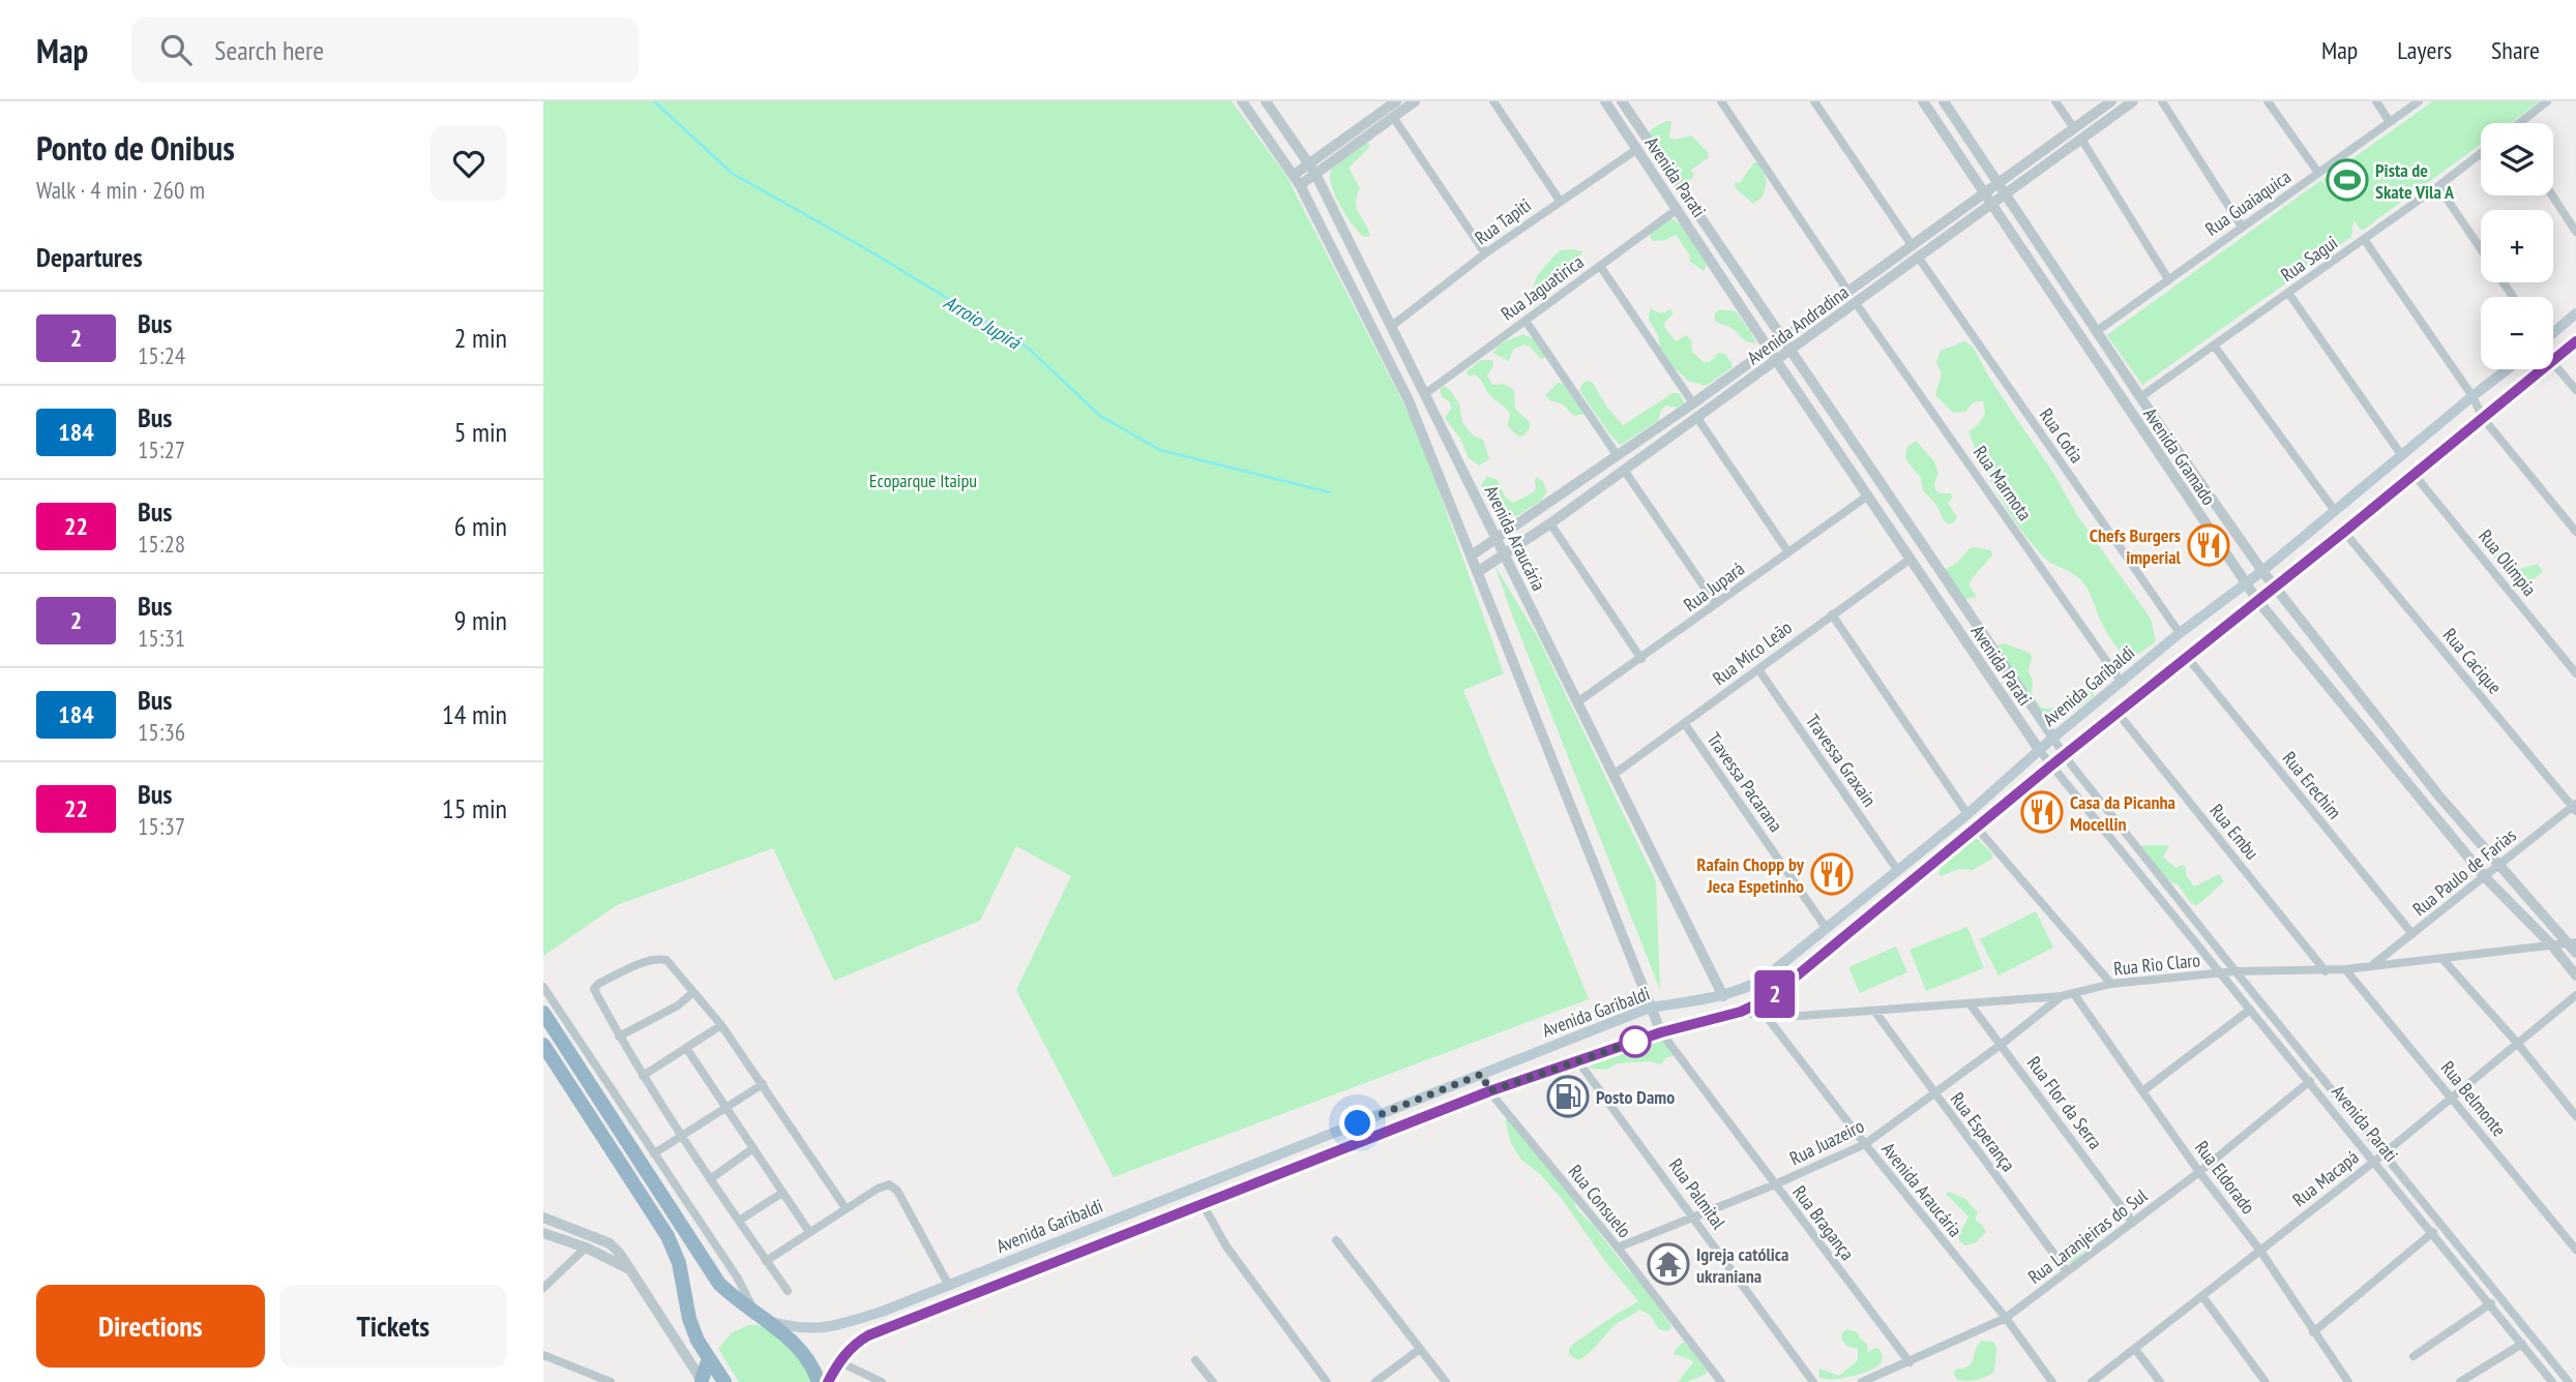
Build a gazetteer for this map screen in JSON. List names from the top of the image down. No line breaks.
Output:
{"streets":{"main road":["Avenida Garibaldi"],"street":["Avenida Parati","Rua Guaiaquica","Rua Tapiti","Rua Sagui","Rua Jaguatirica","Avenida Andradina","Rua Cotia","Avenida Gramado","Rua Marmota","Avenida Araucária","Rua Olimpia","Rua Jupará","Rua Mico Leão","Rua Cacique","Travessa Graxain","Travessa Pacarana","Rua Erechim","Rua Embu","Rua Paulo de Farias","Rua Rio Claro","Rua Belmonte","Rua Flor da Serra","Rua Esperança","Rua Juazeiro","Rua Eldorado","Rua Macapá","Rua Palmital","Rua Consuelo","Rua Bragança","Rua Laranjeiras do Sul"]},"crossings":[["Avenida Parati","Rua Tapiti"],["Avenida Parati","Rua Jaguatirica"],["Avenida Parati","Avenida Andradina"],["Avenida Parati","Rua Jupará"],["Avenida Parati","Rua Mico Leão"],["Avenida Parati","Avenida Garibaldi"],["Avenida Parati","Rua Rio Claro"],["Avenida Parati","Rua Macapá"],["Avenida Parati","Rua Laranjeiras do Sul"],["Rua Guaiaquica","Avenida Gramado"],["Rua Tapiti","Avenida Araucária"],["Rua Sagui","Avenida Gramado"],["Rua Jaguatirica","Avenida Araucária"],["Avenida Andradina","Rua Cotia"],["Avenida Andradina","Avenida Gramado"],["Avenida Andradina","Rua Marmota"],["Avenida Andradina","Avenida Araucária"],["Rua Cotia","Avenida Garibaldi"],["Avenida Gramado","Avenida Garibaldi"],["Avenida Gramado","Rua Paulo de Farias"],["Avenida Gramado","Rua Rio Claro"],["Rua Marmota","Avenida Garibaldi"],["Avenida Araucária","Rua Jupará"],["Avenida Araucária","Rua Mico Leão"],["Avenida Araucária","Avenida Garibaldi"],["Avenida Araucária","Rua Rio Claro"],["Avenida Araucária","Rua Juazeiro"],["Avenida Araucária","Rua Laranjeiras do Sul"],["Rua Olimpia","Avenida Garibaldi"],["Rua Mico Leão","Travessa Graxain"],["Rua Mico Leão","Travessa Pacarana"],["Rua Cacique","Avenida Garibaldi"],["Rua Cacique","Rua Paulo de Farias"],["Avenida Garibaldi","Travessa Graxain"],["Avenida Garibaldi","Travessa Pacarana"],["Avenida Garibaldi","Rua Erechim"],["Avenida Garibaldi","Rua Embu"],["Avenida Garibaldi","Rua Rio Claro"],["Avenida Garibaldi","Rua Palmital"],["Avenida Garibaldi","Rua Consuelo"],["Avenida Garibaldi","Rua Bragança"],["Rua Erechim","Rua Paulo de Farias"],["Rua Embu","Rua Rio Claro"],["Rua Paulo de Farias","Rua Rio Claro"],["Rua Rio Claro","Rua Belmonte"],["Rua Rio Claro","Rua Flor da Serra"],["Rua Rio Claro","Rua Esperança"],["Rua Rio Claro","Rua Juazeiro"],["Rua Rio Claro","Rua Eldorado"],["Rua Belmonte","Rua Macapá"],["Rua Flor da Serra","Rua Juazeiro"],["Rua Flor da Serra","Rua Laranjeiras do Sul"],["Rua Esperança","Rua Juazeiro"],["Rua Esperança","Rua Laranjeiras do Sul"],["Rua Juazeiro","Rua Palmital"],["Rua Juazeiro","Rua Consuelo"],["Rua Juazeiro","Rua Bragança"],["Rua Eldorado","Rua Macapá"],["Rua Eldorado","Rua Laranjeiras do Sul"],["Rua Bragança","Rua Laranjeiras do Sul"]],"water":["Arroio Jupirá"],"parks":["Ecoparque Itaipu"],"places":{"sports":["Pista de Skate Vila A"],"restaurant":["Chefs Burgers imperial","Casa da Picanha Mocellin","Rafain Chopp by Jeca Espetinho"],"fuel station":["Posto Damo"],"temple":["Igreja católica ukraniana"]},"lines":["bus line 2"],"page":{"header":"Map","search":"Search here","nav":["Map","Layers","Share"],"heading":[["Ponto de Onibus","Walk · 4 min · 260 m"],"Departures"],"on_map":"2","map_buttons":["+","−"],"list":[{"mark":"2","name":"Bus","note":"15:24","value":"2 min"},{"mark":"184","name":"Bus","note":"15:27","value":"5 min"},{"mark":"22","name":"Bus","note":"15:28","value":"6 min"},{"mark":"2","name":"Bus","note":"15:31","value":"9 min"},{"mark":"184","name":"Bus","note":"15:36","value":"14 min"},{"mark":"22","name":"Bus","note":"15:37","value":"15 min"}],"buttons":["Directions","Tickets"]}}
